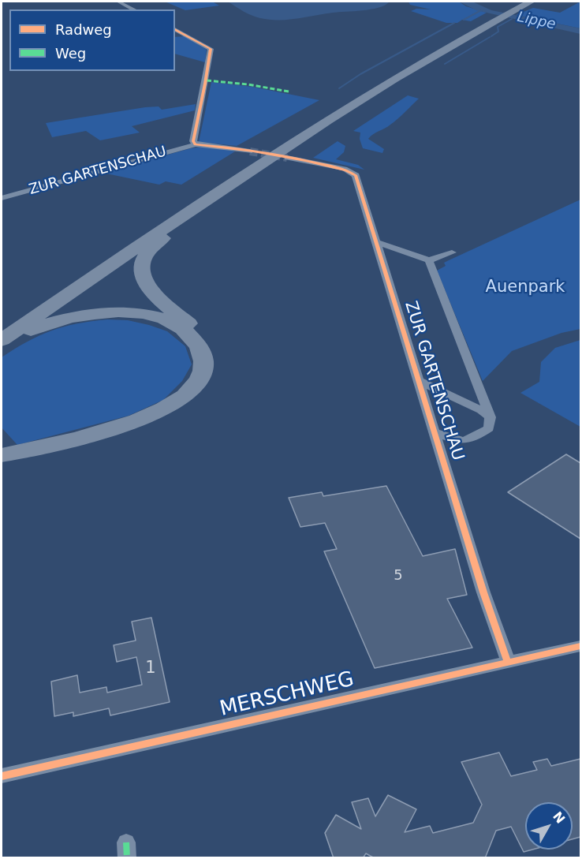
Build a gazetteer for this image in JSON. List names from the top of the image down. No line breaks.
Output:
{"streets":{"street":["ZUR GARTENSCHAU","MERSCHWEG"]},"crossings":[["ZUR GARTENSCHAU","MERSCHWEG"]],"water":["Lippe"],"parks":["Auenpark"],"house_numbers":["5","1"],"legend":["Radweg","Weg"],"north":"top right"}
